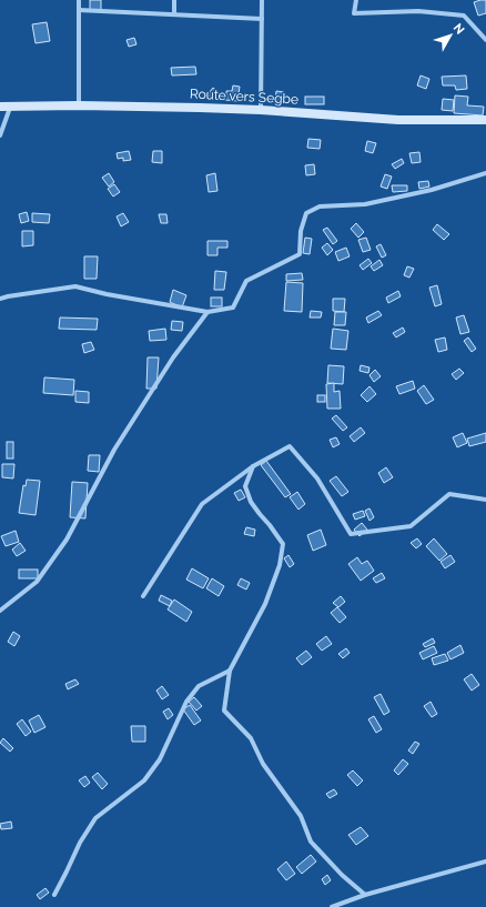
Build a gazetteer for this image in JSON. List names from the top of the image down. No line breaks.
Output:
{"streets":{"main road":["Route vers Segbe"]},"north":"top right"}
